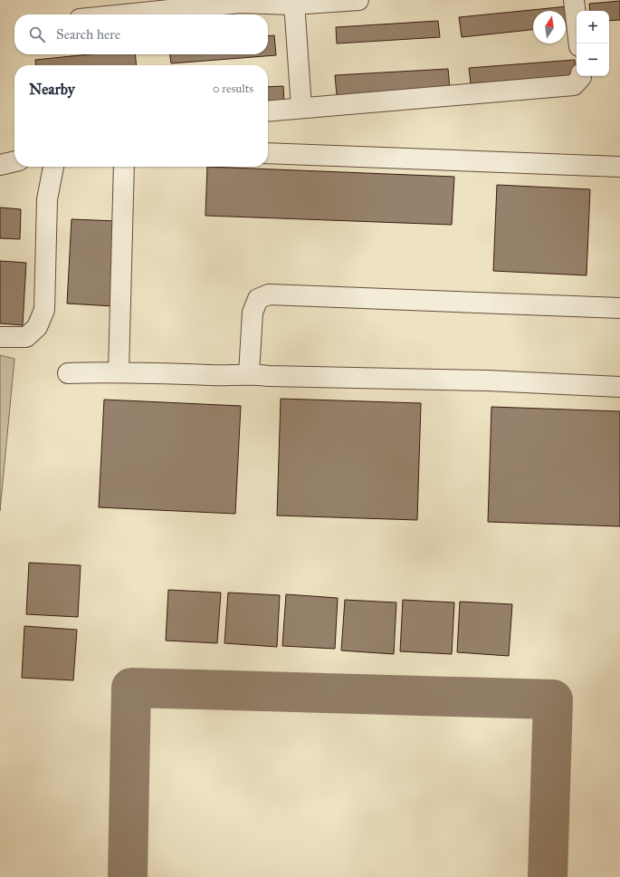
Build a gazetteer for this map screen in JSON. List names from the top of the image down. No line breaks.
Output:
{"north":"top","page":{"map_buttons":["+","−"],"search":"Search here","heading":["Nearby","0 results"]}}
